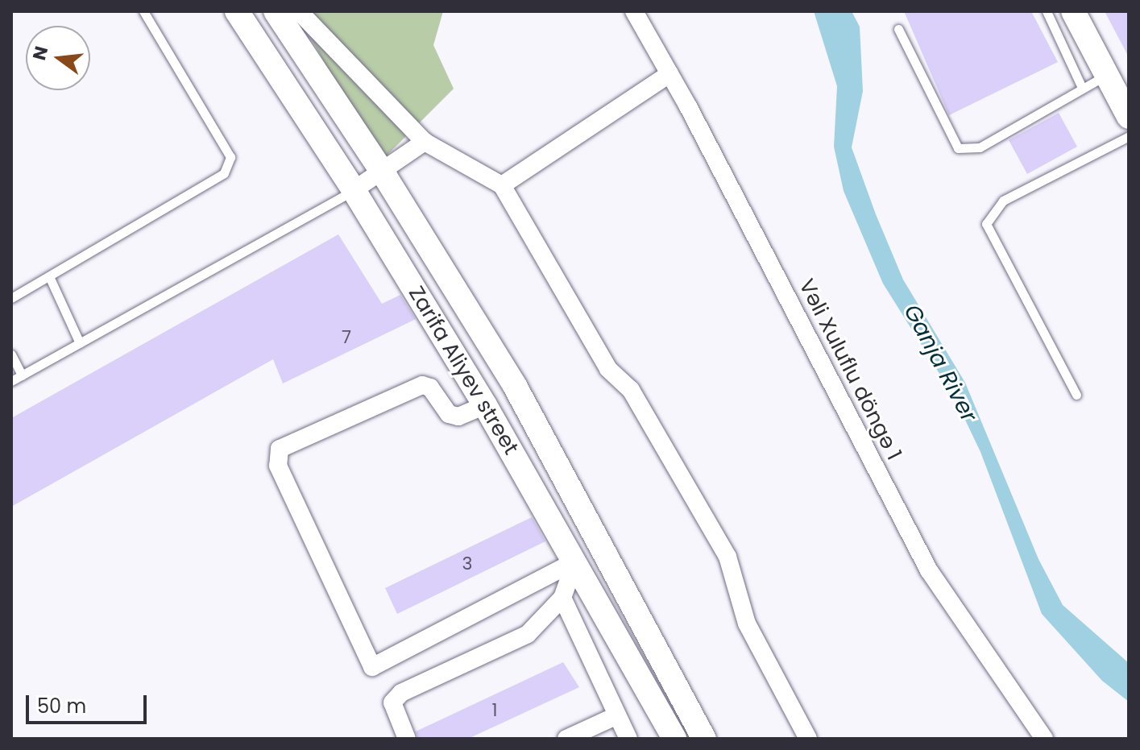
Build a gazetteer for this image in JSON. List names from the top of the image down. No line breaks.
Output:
{"streets":{"street":["Vəli Xuluflu döngə 1","Zarifa Aliyev street"]},"water":["Ganja River"],"house_numbers":["7","3","1"],"scale_bar":"50 m","north":"left"}
